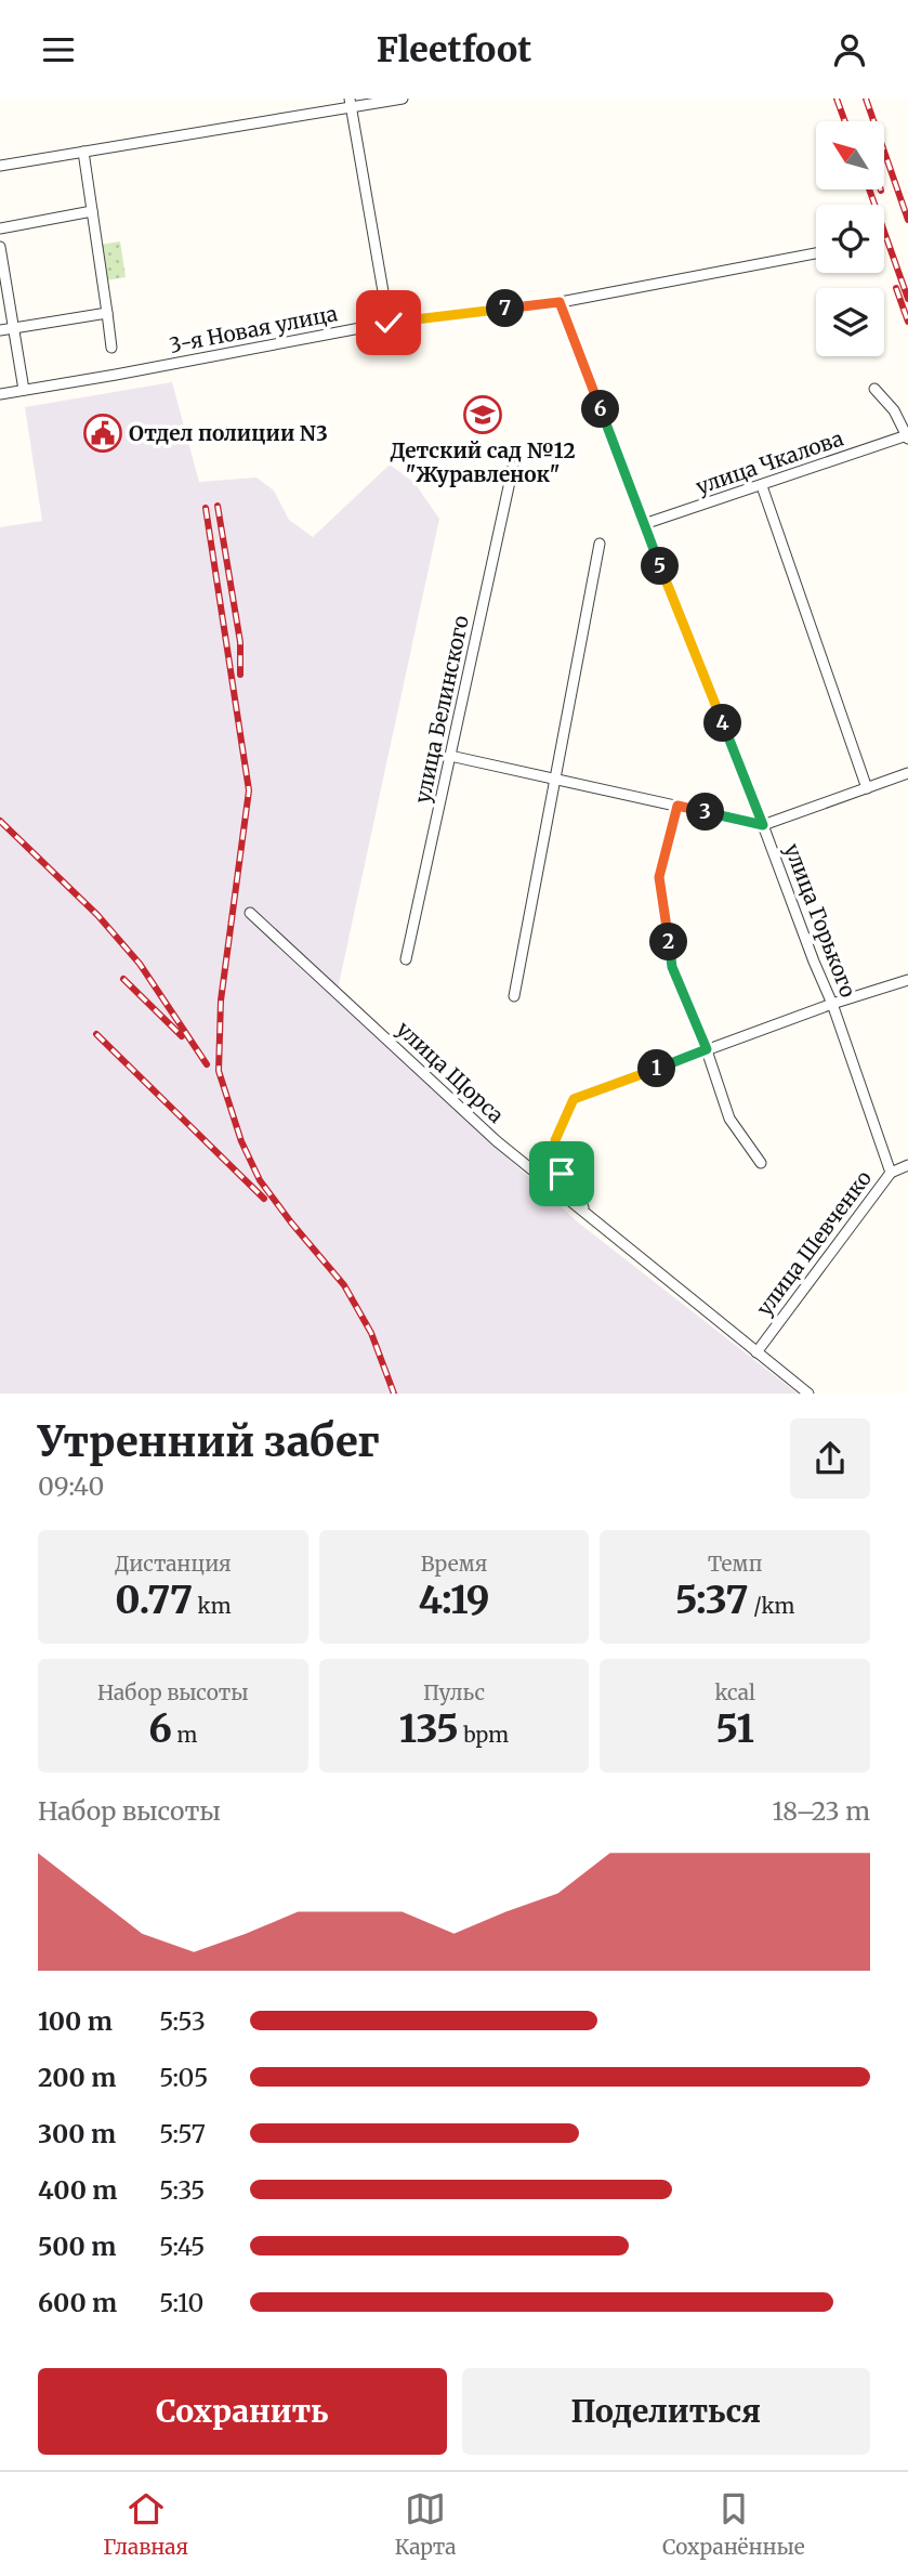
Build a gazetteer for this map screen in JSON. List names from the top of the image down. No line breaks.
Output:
{"streets":{"street":["3-я Новая улица","улица Чкалова","улица Белинского","улица Горького","улица Щорса","улица Шевченко"]},"crossings":[["3-я Новая улица","улица Горького"],["улица Чкалова","улица Горького"],["улица Горького","улица Шевченко"],["улица Щорса","улица Шевченко"]],"places":{"school or university":["Детский сад №12 \"Журавленок\""],"public building":["Отдел полиции N3"]},"north":"top left","page":{"header":"Fleetfoot","pins":["7","6","5","4","3","2","1"],"heading":["Утренний забег","09:40"],"stats":[["Дистанция","0.77 km"],["Время","4:19"],["Темп","5:37 /km"],["Набор высоты","6 m"],["Пульс","135 bpm"],["kcal","51"]],"chart":["Набор высоты","18–23 m"],"list":[{"name":"100 m","note":"5:53"},{"name":"200 m","note":"5:05"},{"name":"300 m","note":"5:57"},{"name":"400 m","note":"5:35"},{"name":"500 m","note":"5:45"},{"name":"600 m","note":"5:10"}],"buttons":["Сохранить","Поделиться"],"tabs":["Главная","Карта","Сохранённые"]}}
